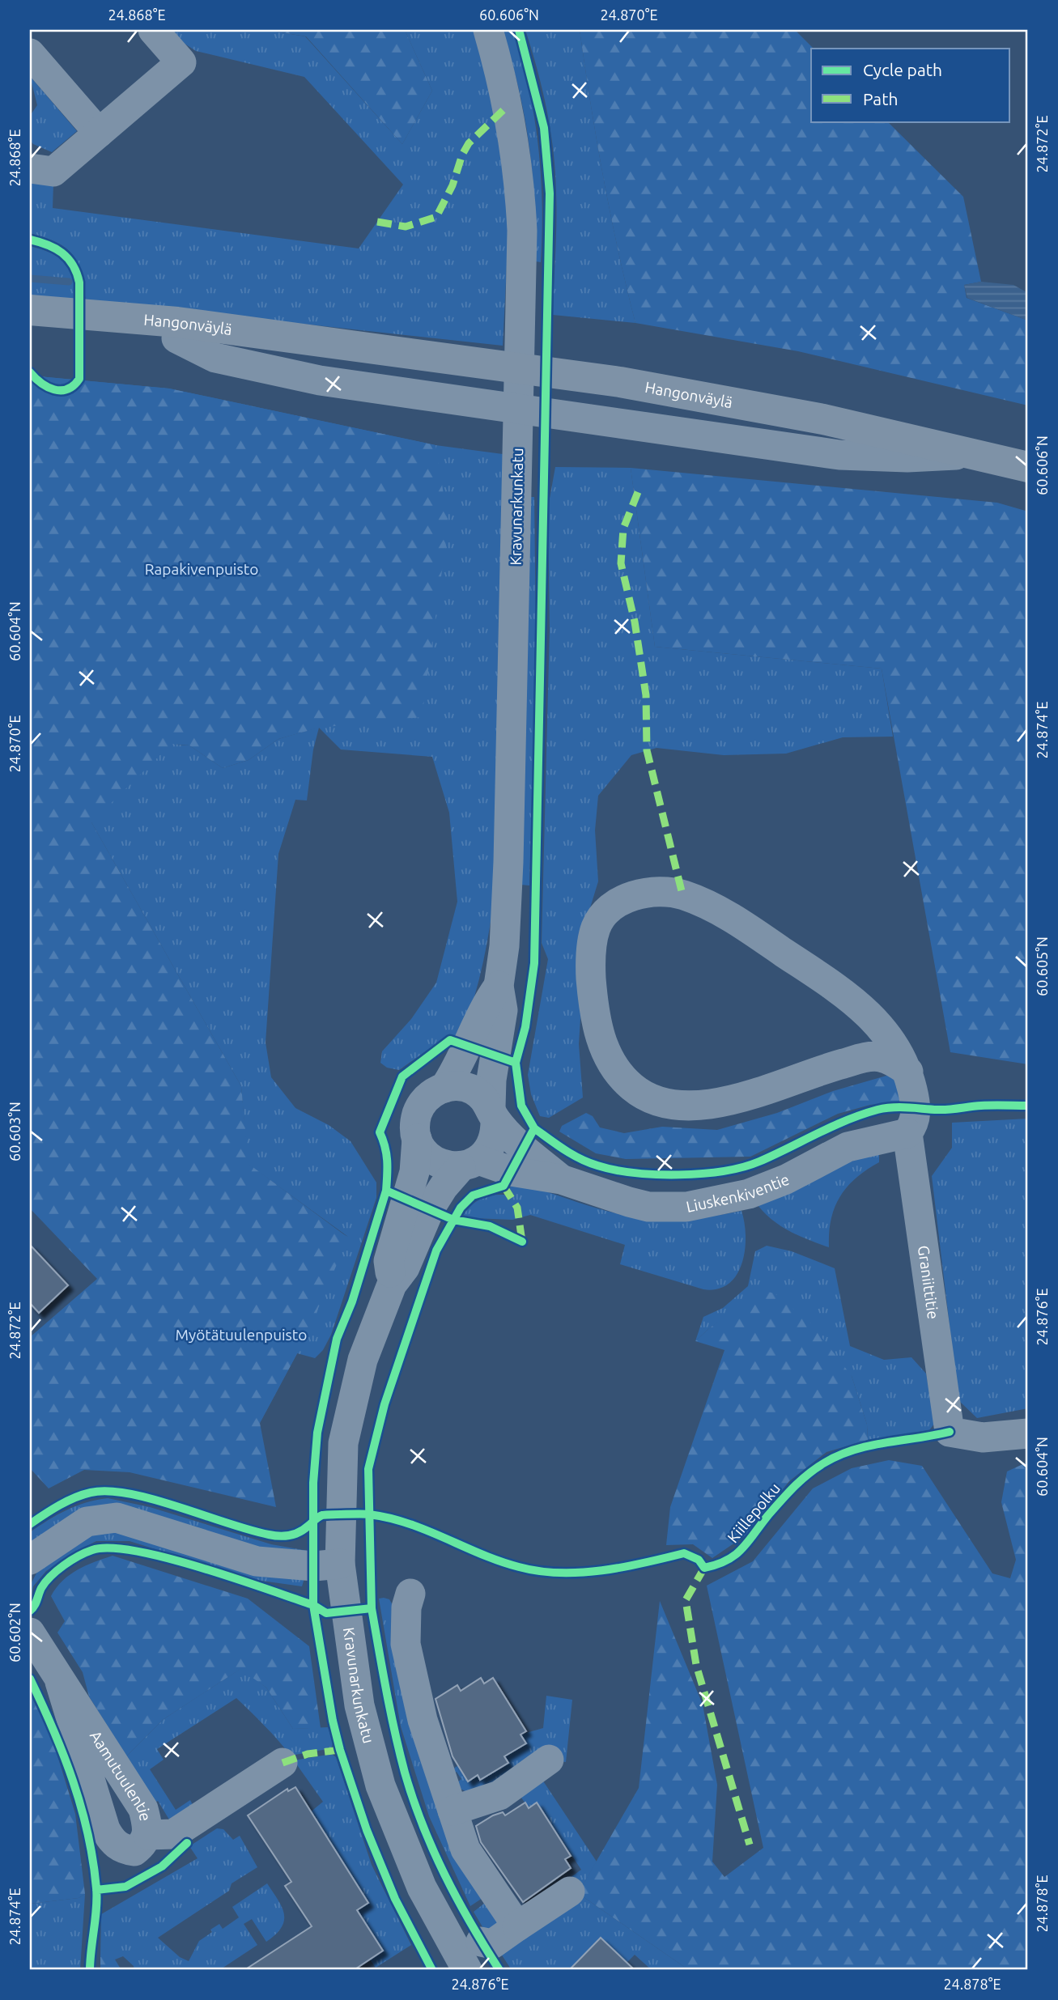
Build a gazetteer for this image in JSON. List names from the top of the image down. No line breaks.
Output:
{"streets":{"highway":["Hangonväylä"],"street":["Kravunarkunkatu","Liuskenkiventie","Graniittitie","Aamutuulentie"],"cycle path":["Kiillepolku"]},"crossings":[["Kravunarkunkatu","Liuskenkiventie"],["Liuskenkiventie","Graniittitie"]],"parks":["Rapakivenpuisto","Myötätuulenpuisto"],"legend":["Cycle path","Path"],"coordinates":["24.868°E","60.606°N","24.870°E","24.872°E","60.604°N","24.874°E","60.605°N","60.603°N","24.876°E","60.602°N","24.878°E"]}
